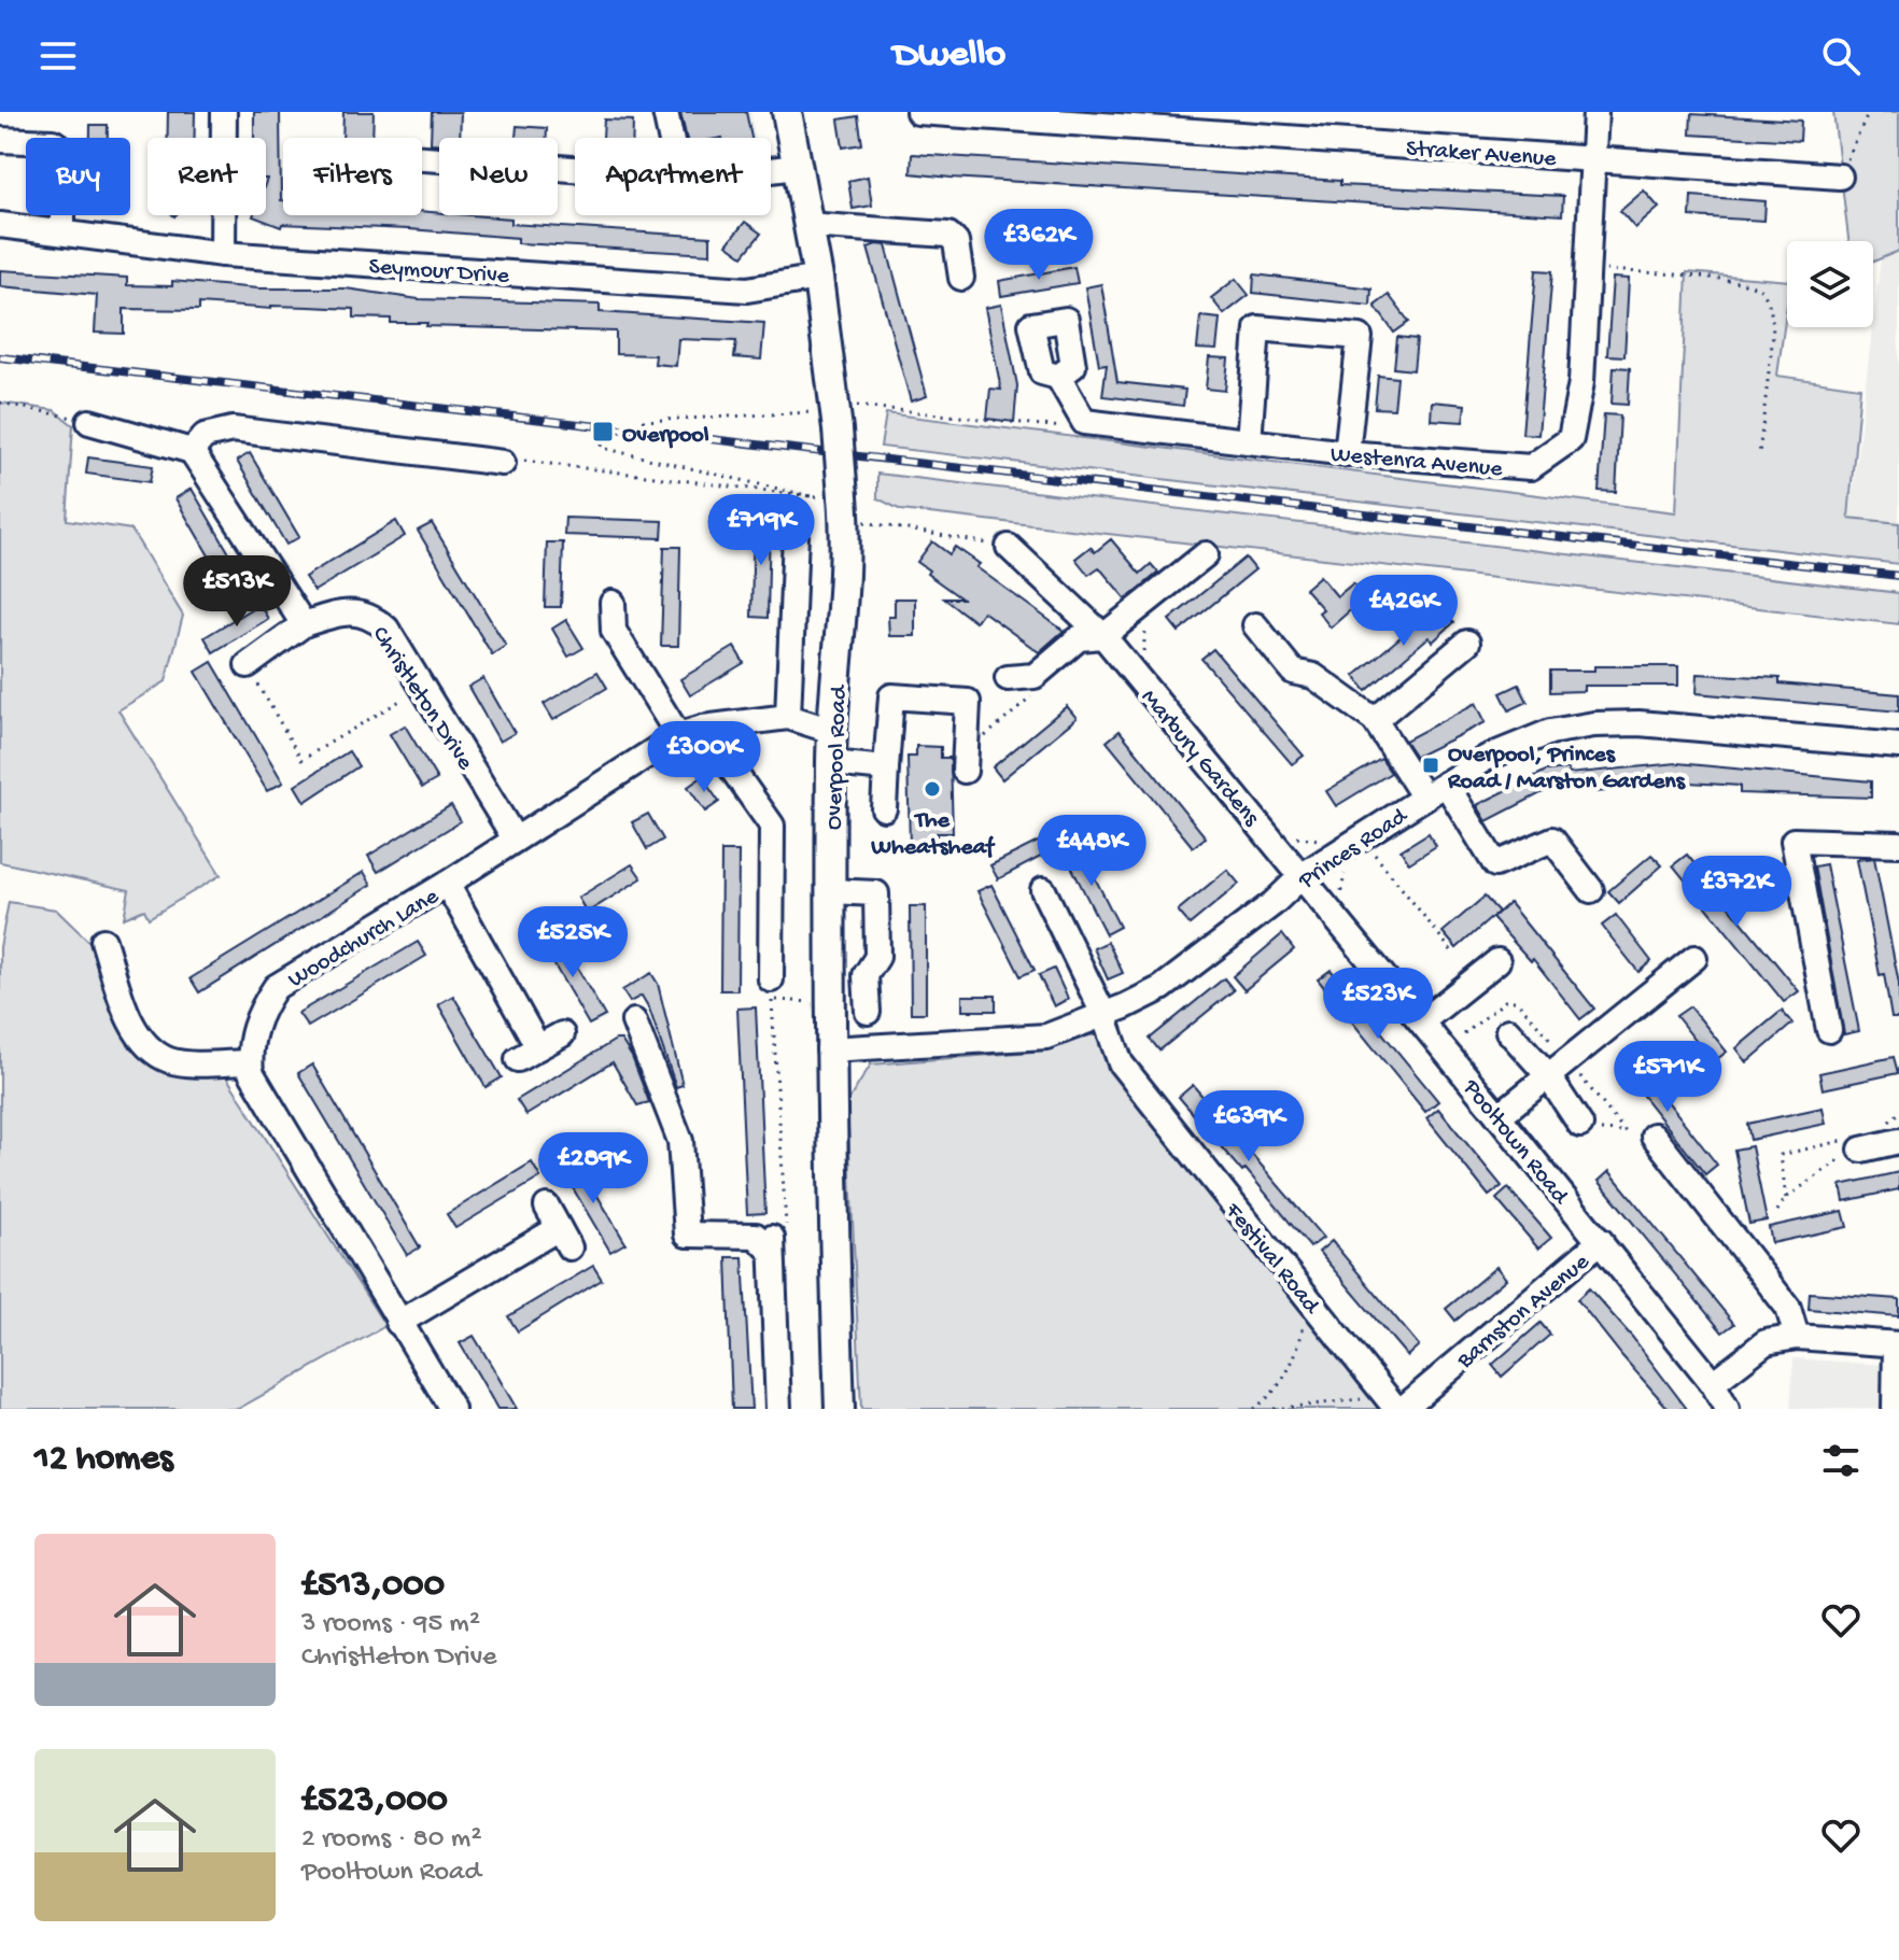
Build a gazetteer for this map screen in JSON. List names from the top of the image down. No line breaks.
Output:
{"streets":{"main road":["Overpool Road"],"street":["Straker Avenue","Seymour Drive","Westenra Avenue","Christleton Drive","Marbury Gardens","Princes Road","Woodchurch Lane","Pooltown Road","Festival Road","Barnston Avenue"]},"crossings":[["Straker Avenue","Westenra Avenue"],["Seymour Drive","Overpool Road"],["Christleton Drive","Woodchurch Lane"],["Marbury Gardens","Princes Road"],["Marbury Gardens","Pooltown Road"],["Overpool Road","Princes Road"],["Overpool Road","Woodchurch Lane"],["Princes Road","Pooltown Road"],["Princes Road","Festival Road"],["Pooltown Road","Barnston Avenue"],["Festival Road","Barnston Avenue"]],"places":{"transit":["Overpool","Overpool, Princes Road / Marston Gardens"],"other":["The Wheatsheaf"]},"page":{"header":"Dwello","chip":["Buy","Rent","Filters","New","Apartment"],"price":["£362K","£719K","£513K","£426K","£300K","£448K","£372K","£525K","£523K","£571K","£639K","£289K"],"heading":"12 homes","list":[{"name":"£513,000","note":"3 rooms · 95 m² · Christleton Drive"},{"name":"£523,000","note":"2 rooms · 80 m² · Pooltown Road"}]}}
